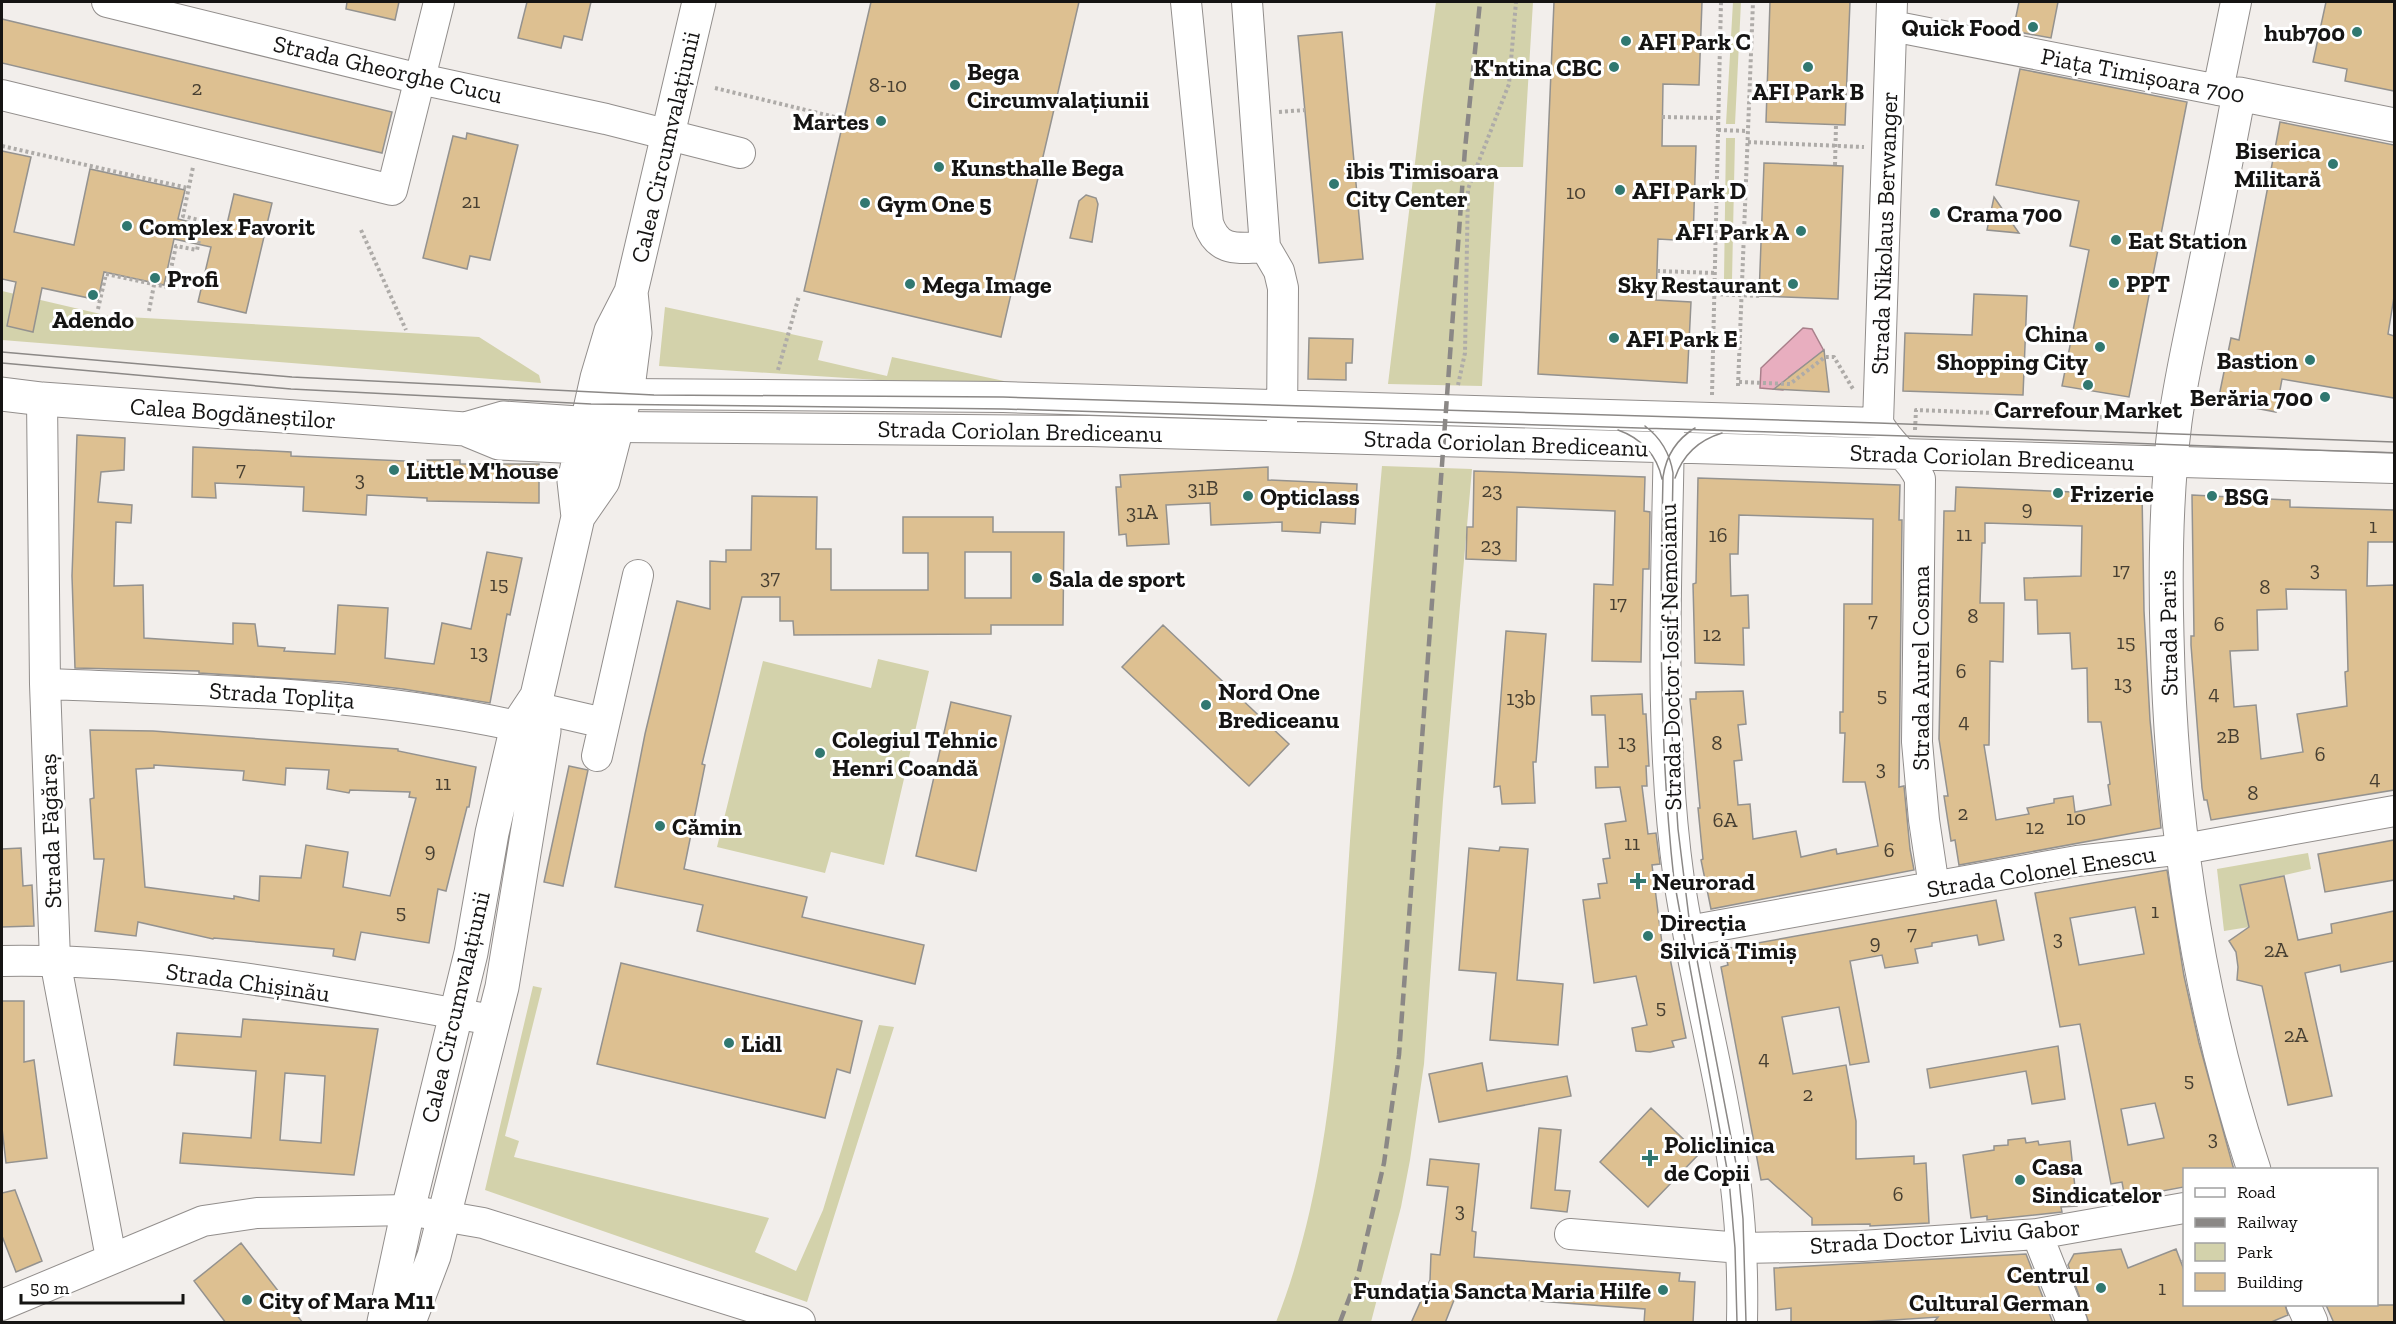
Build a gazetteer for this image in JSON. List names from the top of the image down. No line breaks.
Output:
{"streets":{"main road":["Piața Timișoara 700","Calea Circumvalațiunii","Calea Bogdăneștilor","Strada Paris"],"street":["Strada Gheorghe Cucu","Strada Nikolaus Berwanger","Strada Coriolan Brediceanu","Strada Doctor Iosif Nemoianu","Strada Aurel Cosma","Strada Toplița","Strada Făgăraș","Strada Colonel Enescu","Strada Chișinău","Strada Doctor Liviu Gabor"]},"crossings":[["Strada Gheorghe Cucu","Calea Circumvalațiunii"],["Piața Timișoara 700","Strada Nikolaus Berwanger"],["Piața Timișoara 700","Strada Paris"],["Calea Circumvalațiunii","Calea Bogdăneștilor"],["Calea Circumvalațiunii","Strada Coriolan Brediceanu"],["Calea Circumvalațiunii","Strada Toplița"],["Calea Circumvalațiunii","Strada Chișinău"],["Strada Nikolaus Berwanger","Strada Coriolan Brediceanu"],["Calea Bogdăneștilor","Strada Coriolan Brediceanu"],["Calea Bogdăneștilor","Strada Făgăraș"],["Strada Coriolan Brediceanu","Strada Paris"],["Strada Coriolan Brediceanu","Strada Doctor Iosif Nemoianu"],["Strada Coriolan Brediceanu","Strada Aurel Cosma"],["Strada Paris","Strada Colonel Enescu"],["Strada Doctor Iosif Nemoianu","Strada Colonel Enescu"],["Strada Doctor Iosif Nemoianu","Strada Doctor Liviu Gabor"],["Strada Aurel Cosma","Strada Colonel Enescu"],["Strada Toplița","Strada Făgăraș"],["Strada Făgăraș","Strada Chișinău"]],"places":{"other":["Quick Food","hub700","AFI Park C","K'ntina CBC","AFI Park B","Bega Circumvalațiunii","Martes","Biserica Militară","Kunsthalle Bega","ibis Timisoara City Center","AFI Park D","Gym One 5","Crama 700","Complex Favorit","AFI Park A","Eat Station","Profi","PPT","Mega Image","Sky Restaurant","Adendo","AFI Park E","China Shopping City","Bastion","Carrefour Market","Berăria 700","Little M'house","Frizerie","Opticlass","BSG","Sala de sport","Nord One Brediceanu","Colegiul Tehnic Henri Coandă","Cămin","Direcția Silvică Timiș","Lidl","Casa Sindicatelor","Centrul Cultural German","Fundația Sancta Maria Hilfe","City of Mara M11"],"health":["Neurorad","Policlinica de Copii"]},"house_numbers":["8-10","2","10","21","7","3","31B","23","9","31A","1","11","16","23","3","17","37","15","8","17","8","7","6","12","15","13","6","13","4","5","13b","4","2B","13","8","6","3","4","11","8","2","10","6A","12","11","9","6","1","5","7","3","9","2A","5","2A","4","5","2","3","6","3","1"],"legend":["Road","Railway","Park","Building"],"scale_bar":"50 m"}
